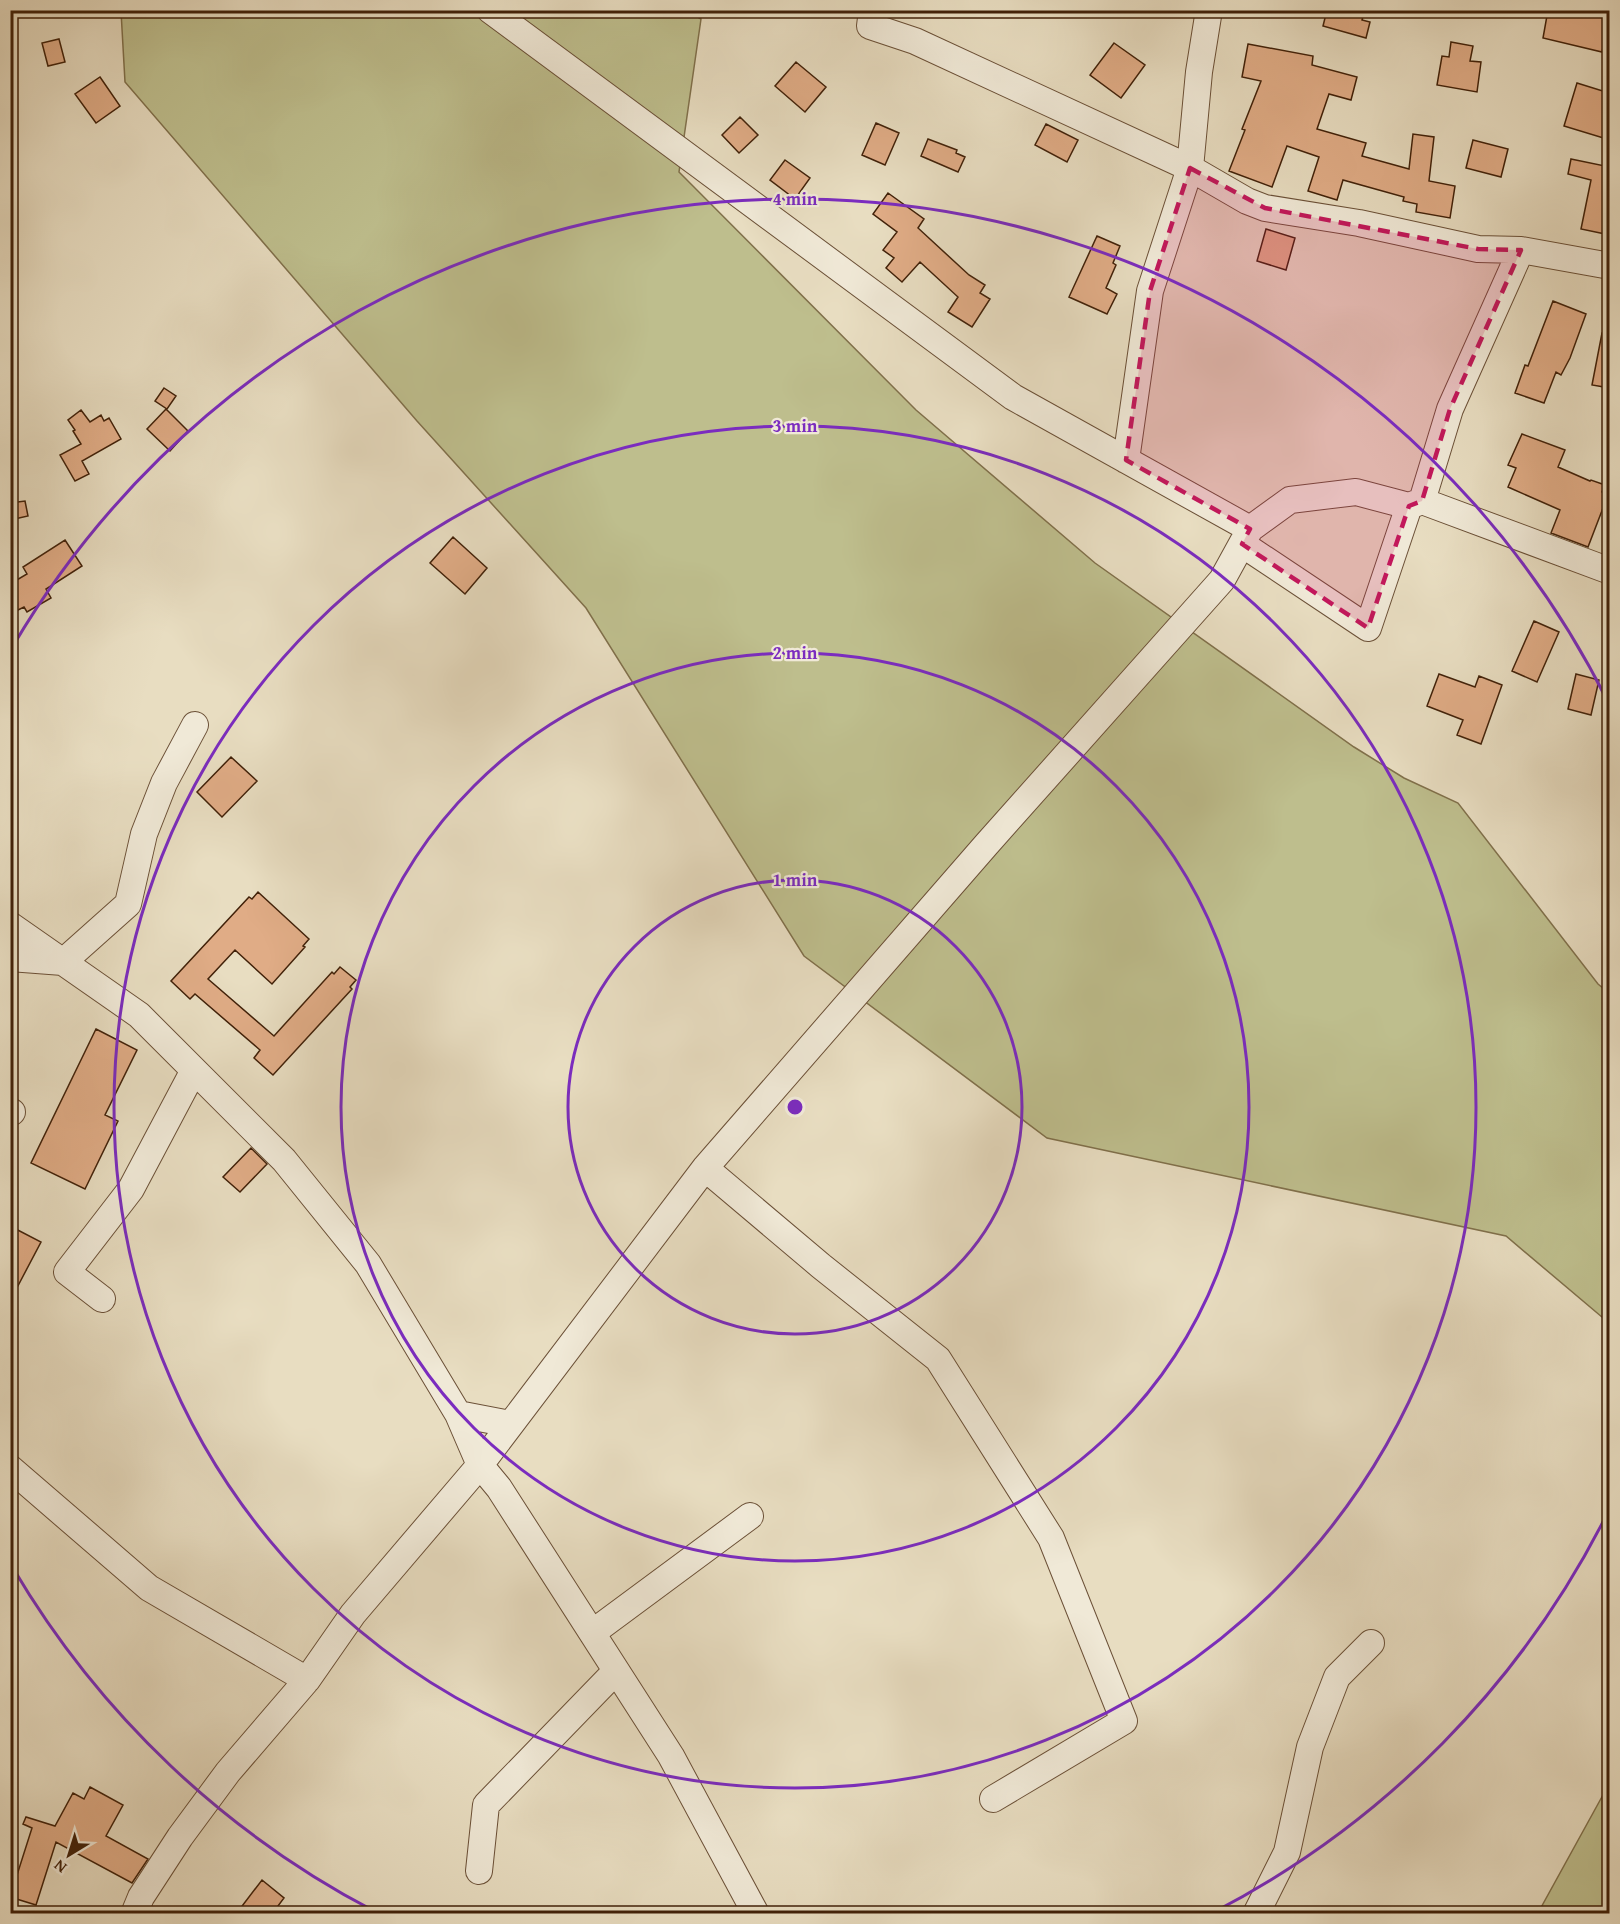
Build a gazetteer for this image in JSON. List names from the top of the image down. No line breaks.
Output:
{"north":"bottom left","rings":["4 min","3 min","2 min","1 min"]}
